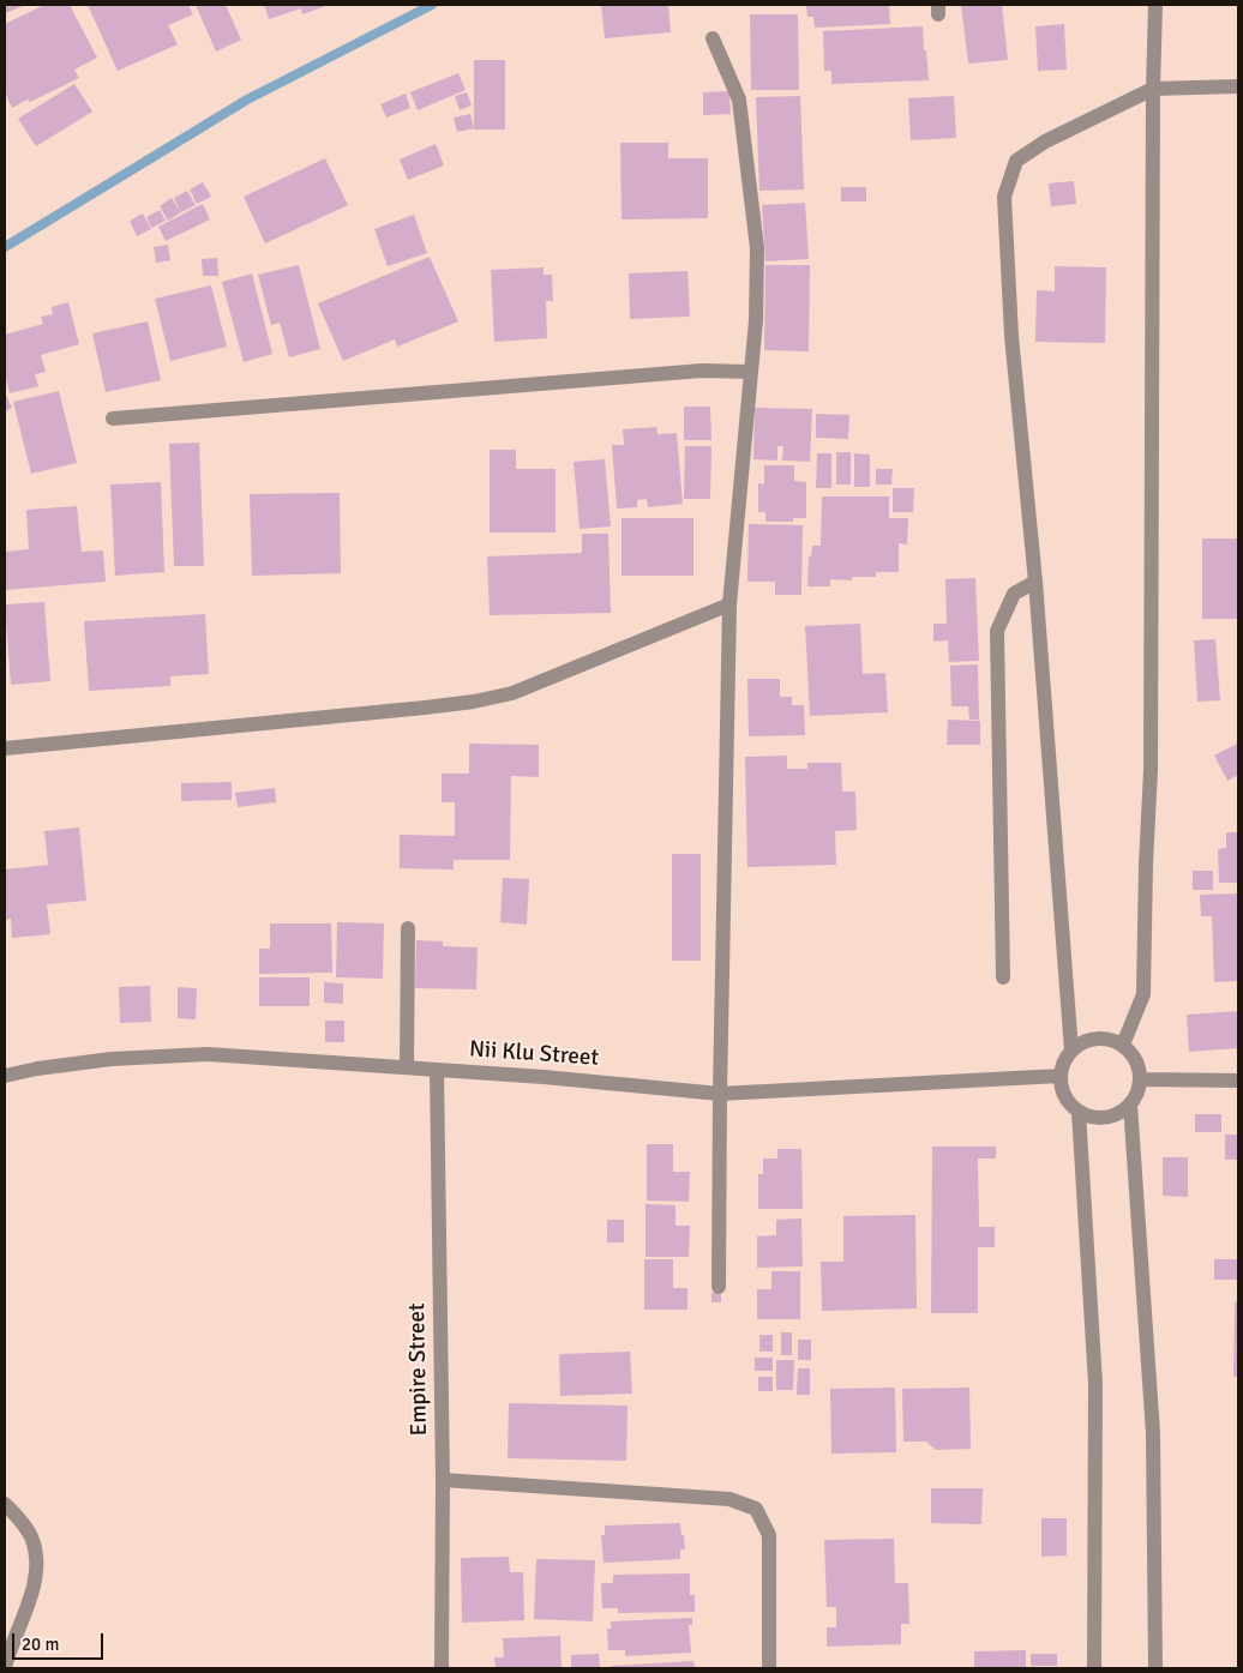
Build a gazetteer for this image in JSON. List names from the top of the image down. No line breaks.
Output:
{"streets":{"street":["Nii Klu Street","Empire Street"]},"crossings":[["Nii Klu Street","Empire Street"]],"scale_bar":"20 m"}
